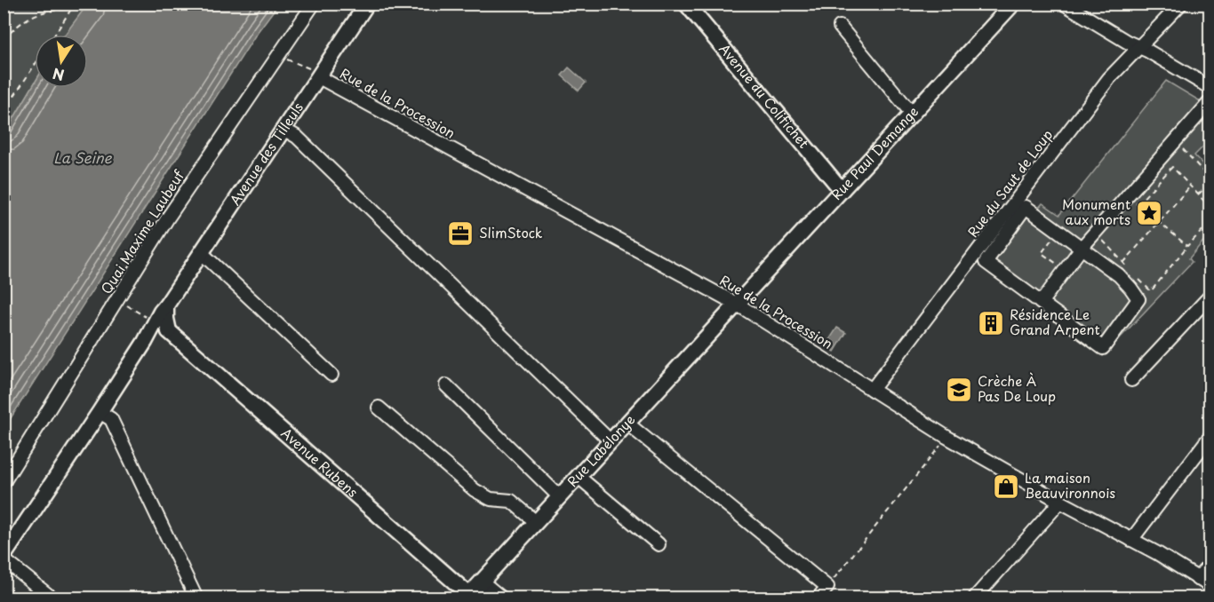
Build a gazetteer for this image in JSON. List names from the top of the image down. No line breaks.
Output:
{"streets":{"main road":["Avenue du Colifichet","Avenue des Tilleuls","Rue Paul Demange","Rue Labélonye","Avenue Rubens"],"street":["Rue de la Procession","Rue du Saut de Loup","Quai Maxime Laubeuf"]},"crossings":[["Avenue du Colifichet","Rue Paul Demange"],["Rue de la Procession","Avenue des Tilleuls"],["Rue de la Procession","Rue Paul Demange"],["Rue de la Procession","Rue du Saut de Loup"],["Rue de la Procession","Rue Labélonye"],["Rue Paul Demange","Rue Labélonye"],["Rue Labélonye","Avenue Rubens"]],"water":["La Seine"],"places":{"place":["Monument aux morts"],"office":["SlimStock"],"building":["Résidence Le Grand Arpent"],"school or university":["Crèche À Pas De Loup"],"shop":["La maison Beauvironnois"]},"north":"bottom"}
